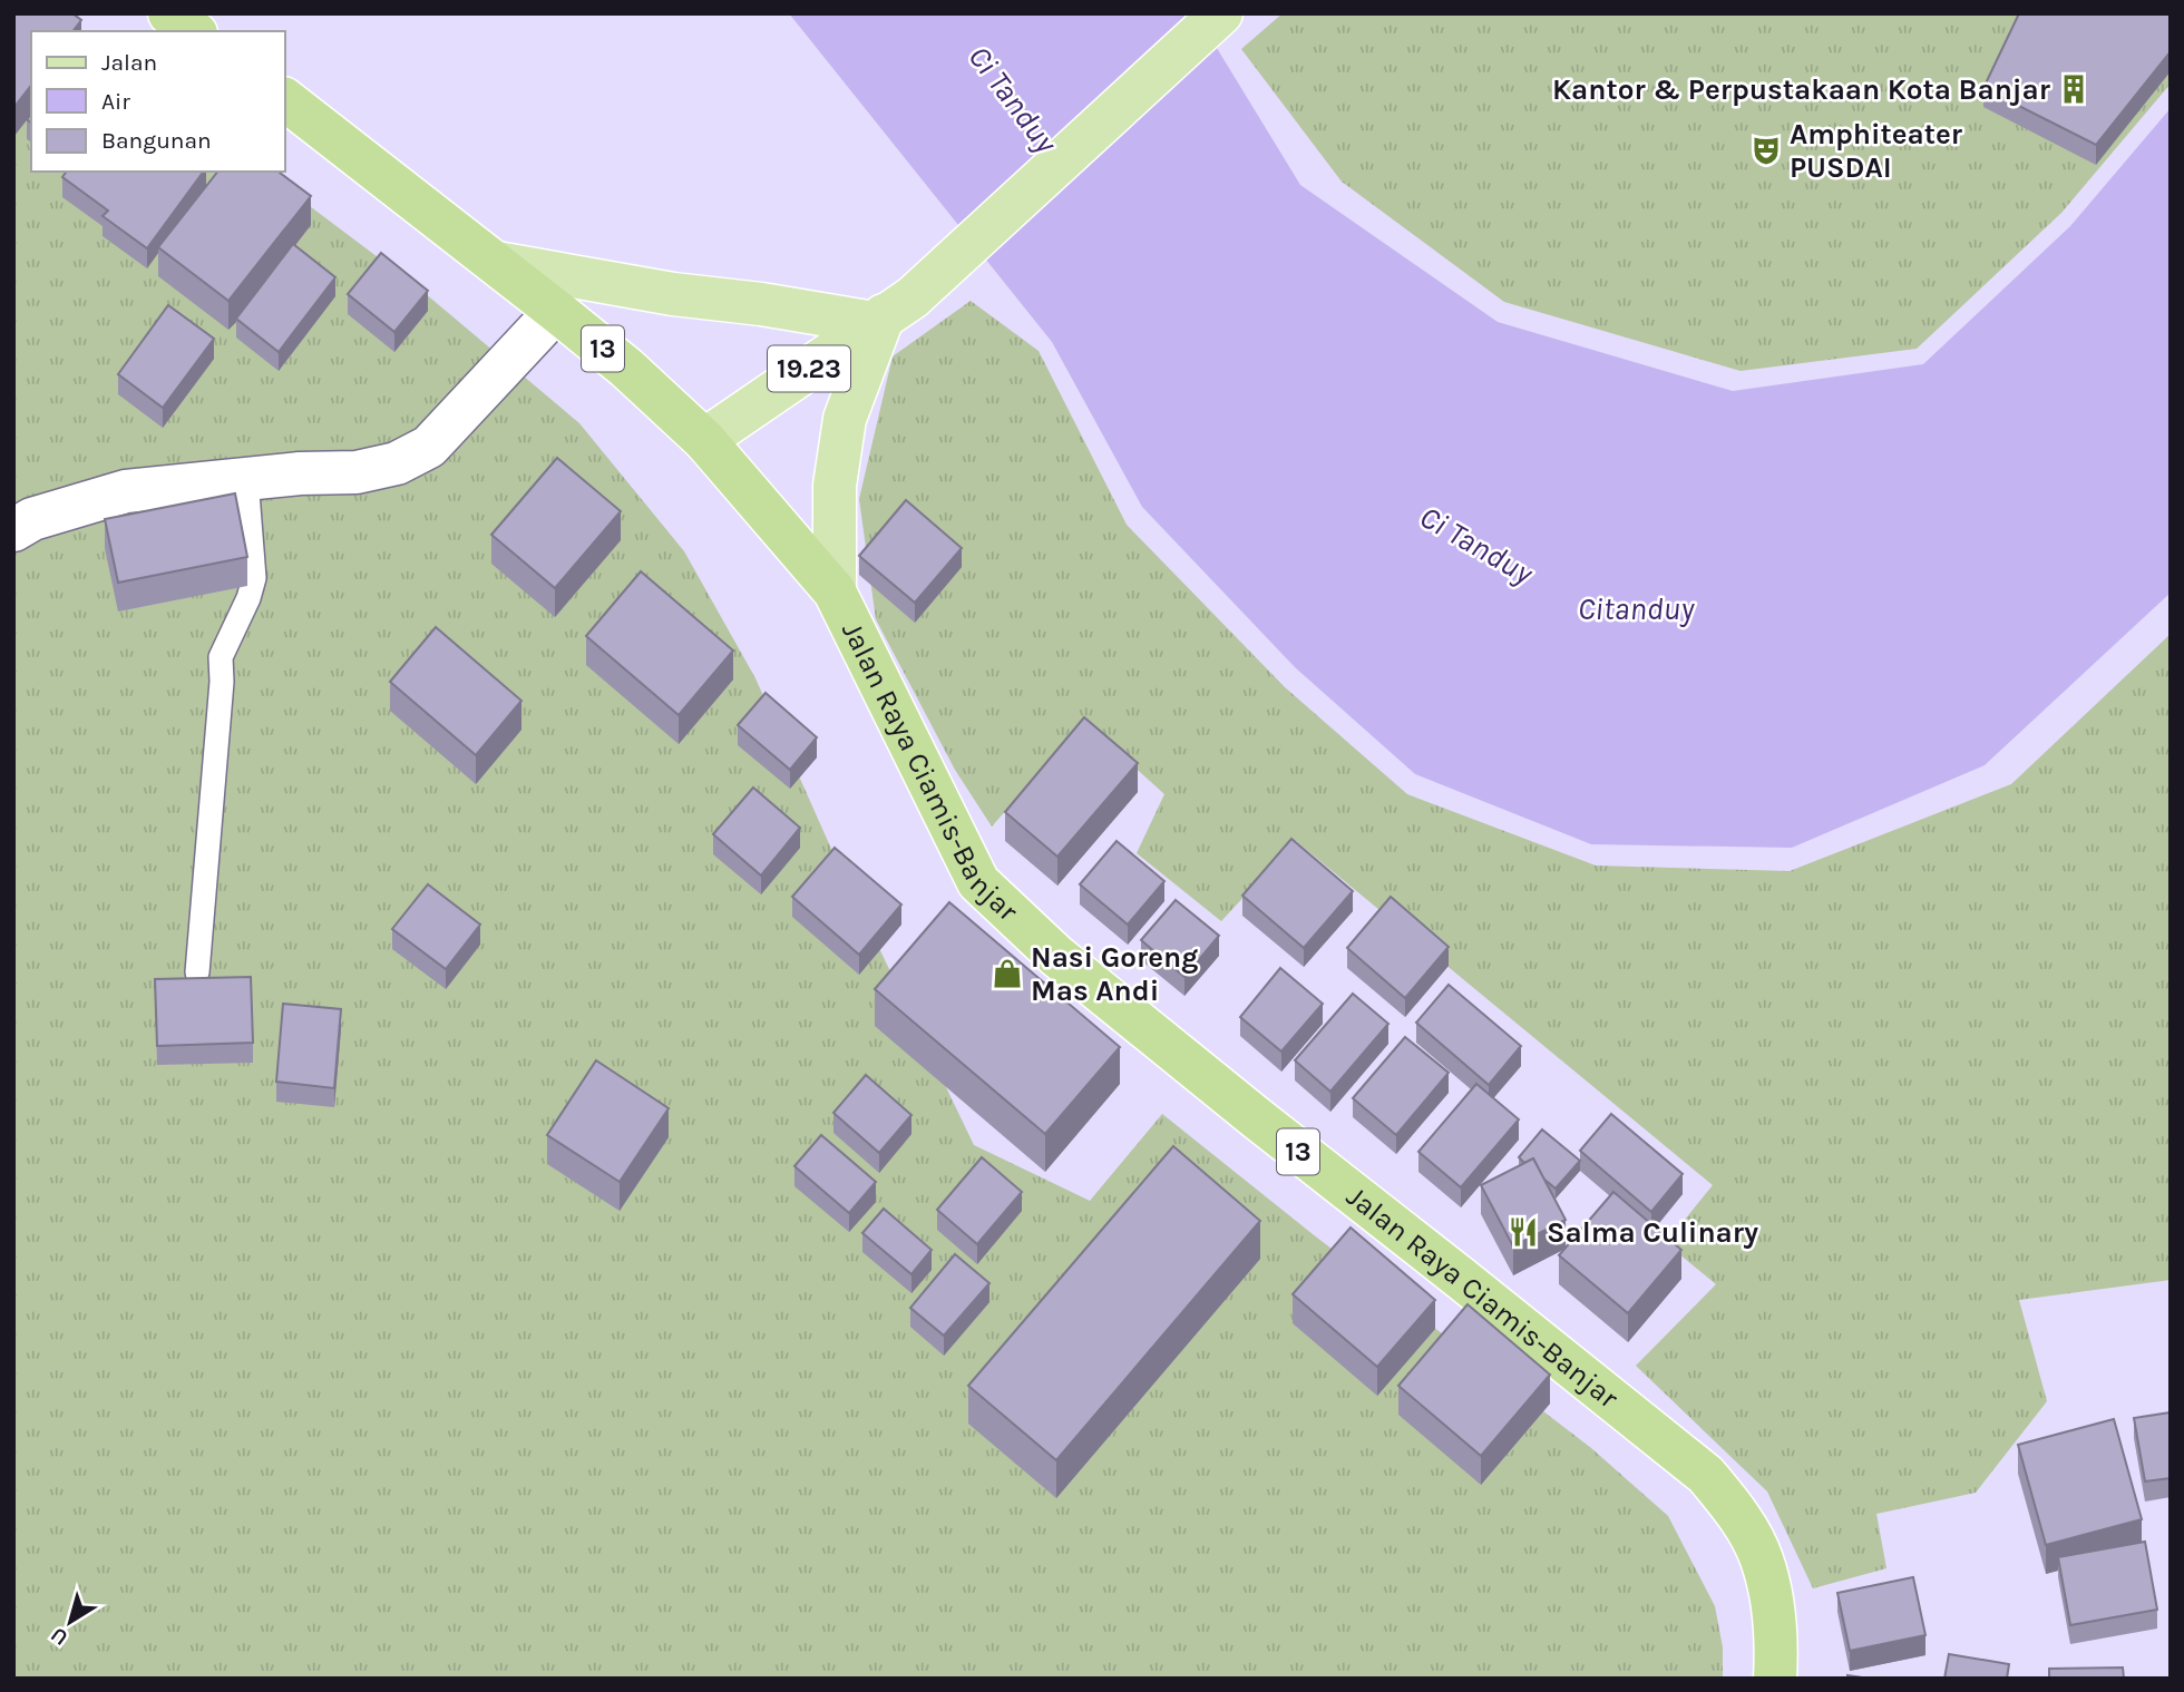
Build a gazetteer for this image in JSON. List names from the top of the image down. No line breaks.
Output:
{"streets":{"highway":["13","Jalan Raya Ciamis-Banjar"],"main road":["19.23"]},"crossings":[["13","19.23"],["13","Jalan Raya Ciamis-Banjar"]],"water":["Ci Tanduy","Citanduy"],"places":{"building":["Kantor & Perpustakaan Kota Banjar"],"theatre":["Amphiteater PUSDAI"],"shop":["Nasi Goreng Mas Andi"],"restaurant":["Salma Culinary"]},"legend":["Jalan","Air","Bangunan"],"north":"bottom left"}
